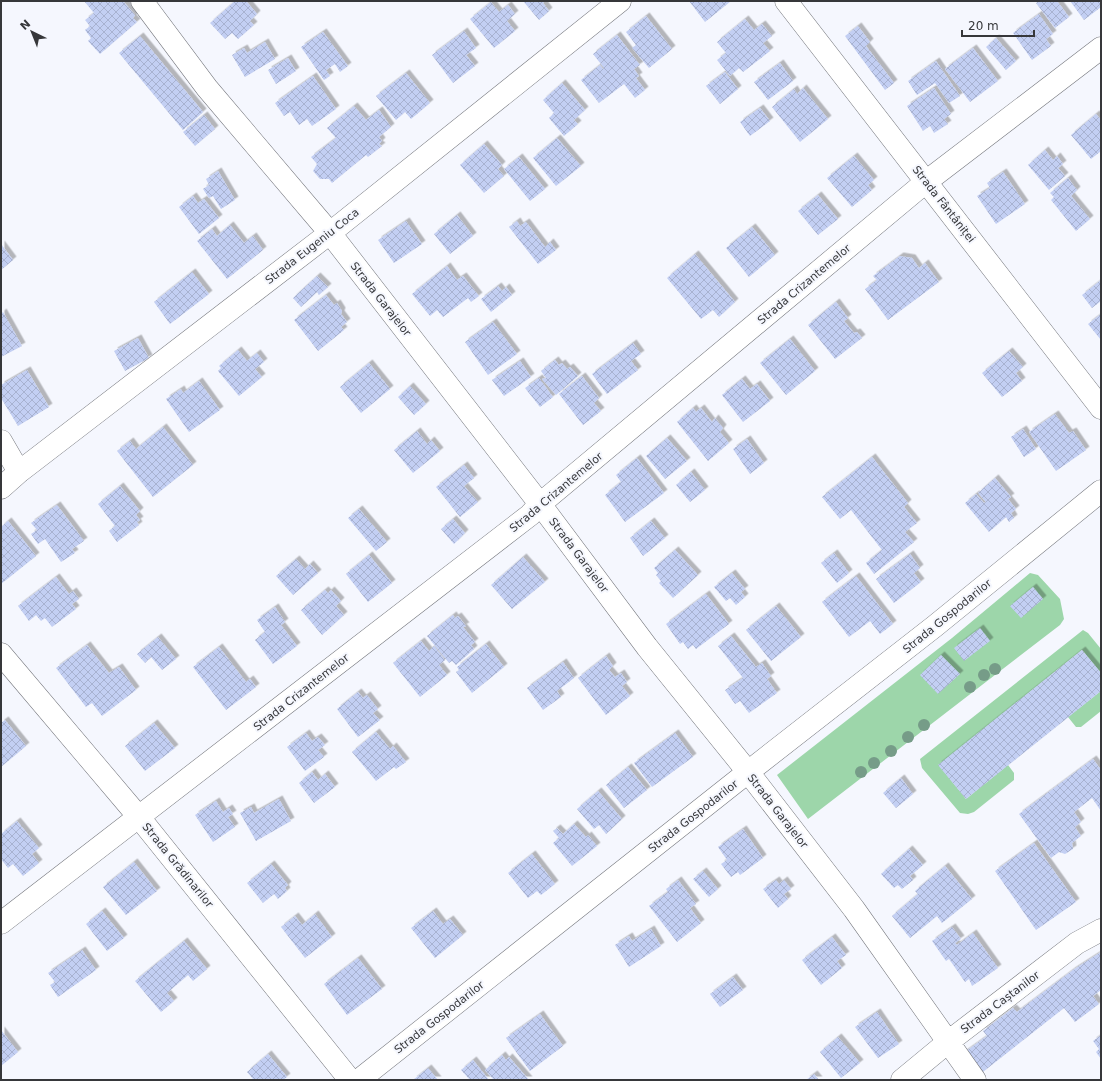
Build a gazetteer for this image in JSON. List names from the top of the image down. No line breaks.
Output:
{"streets":{"street":["Strada Fântâniței","Strada Eugeniu Coca","Strada Crizantemelor","Strada Garajelor","Strada Gospodarilor","Strada Grădinarilor","Strada Caștanilor"]},"crossings":[["Strada Fântâniței","Strada Crizantemelor"],["Strada Eugeniu Coca","Strada Garajelor"],["Strada Crizantemelor","Strada Garajelor"],["Strada Crizantemelor","Strada Grădinarilor"],["Strada Garajelor","Strada Gospodarilor"],["Strada Garajelor","Strada Caștanilor"]],"scale_bar":"20 m","north":"top left"}
